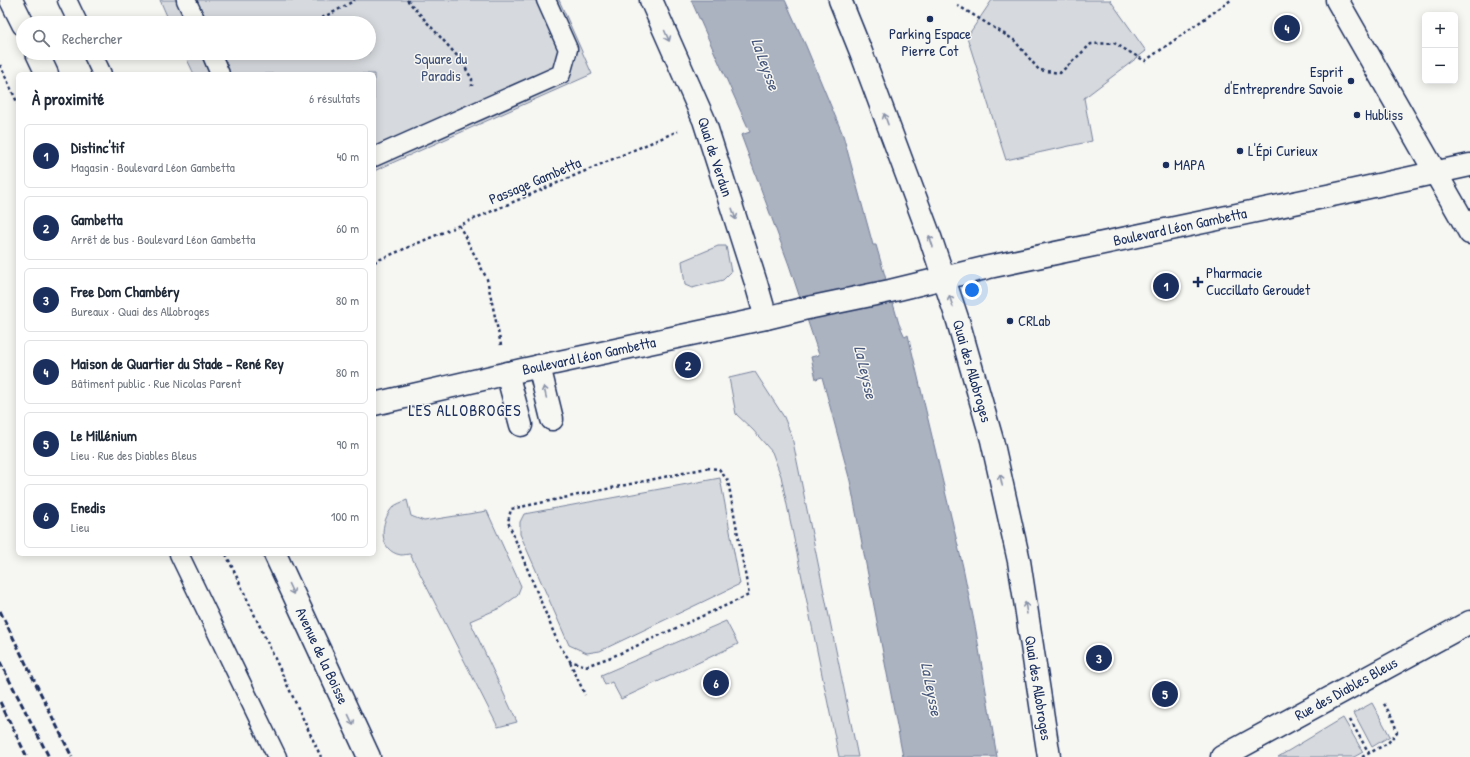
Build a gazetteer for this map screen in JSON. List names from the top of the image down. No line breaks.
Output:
{"streets":{"main road":["Quai de Verdun","Boulevard Léon Gambetta","Quai des Allobroges","Avenue de la Boisse","Rue des Diables Bleus"],"path":["Passage Gambetta"]},"crossings":[["Quai de Verdun","Passage Gambetta"],["Quai de Verdun","Boulevard Léon Gambetta"],["Boulevard Léon Gambetta","Quai des Allobroges"]],"one_way":["Quai de Verdun","Quai des Allobroges","Avenue de la Boisse"],"districts":["LES ALLOBROGES"],"water":["La Leysse"],"parks":["Square du Paradis"],"places":{"other":["Parking Espace Pierre Cot","Esprit d'Entreprendre Savoie","Hubliss","L'Épi Curieux","MAPA","CRLab"],"health":["Pharmacie Cuccillato Geroudet"]},"page":{"map_buttons":["+","−"],"pins":["4","1","2","3","6","5"],"search":"Rechercher","heading":["À proximité","6 résultats"],"list":[{"mark":"1","name":"Distinc'tif","note":"Magasin · Boulevard Léon Gambetta","value":"40 m"},{"mark":"2","name":"Gambetta","note":"Arrêt de bus · Boulevard Léon Gambetta","value":"60 m"},{"mark":"3","name":"Free Dom Chambéry","note":"Bureaux · Quai des Allobroges","value":"80 m"},{"mark":"4","name":"Maison de Quartier du Stade - René Rey","note":"Bâtiment public · Rue Nicolas Parent","value":"80 m"},{"mark":"5","name":"Le Millénium","note":"Lieu · Rue des Diables Bleus","value":"90 m"},{"mark":"6","name":"Enedis","note":"Lieu","value":"100 m"}]}}
